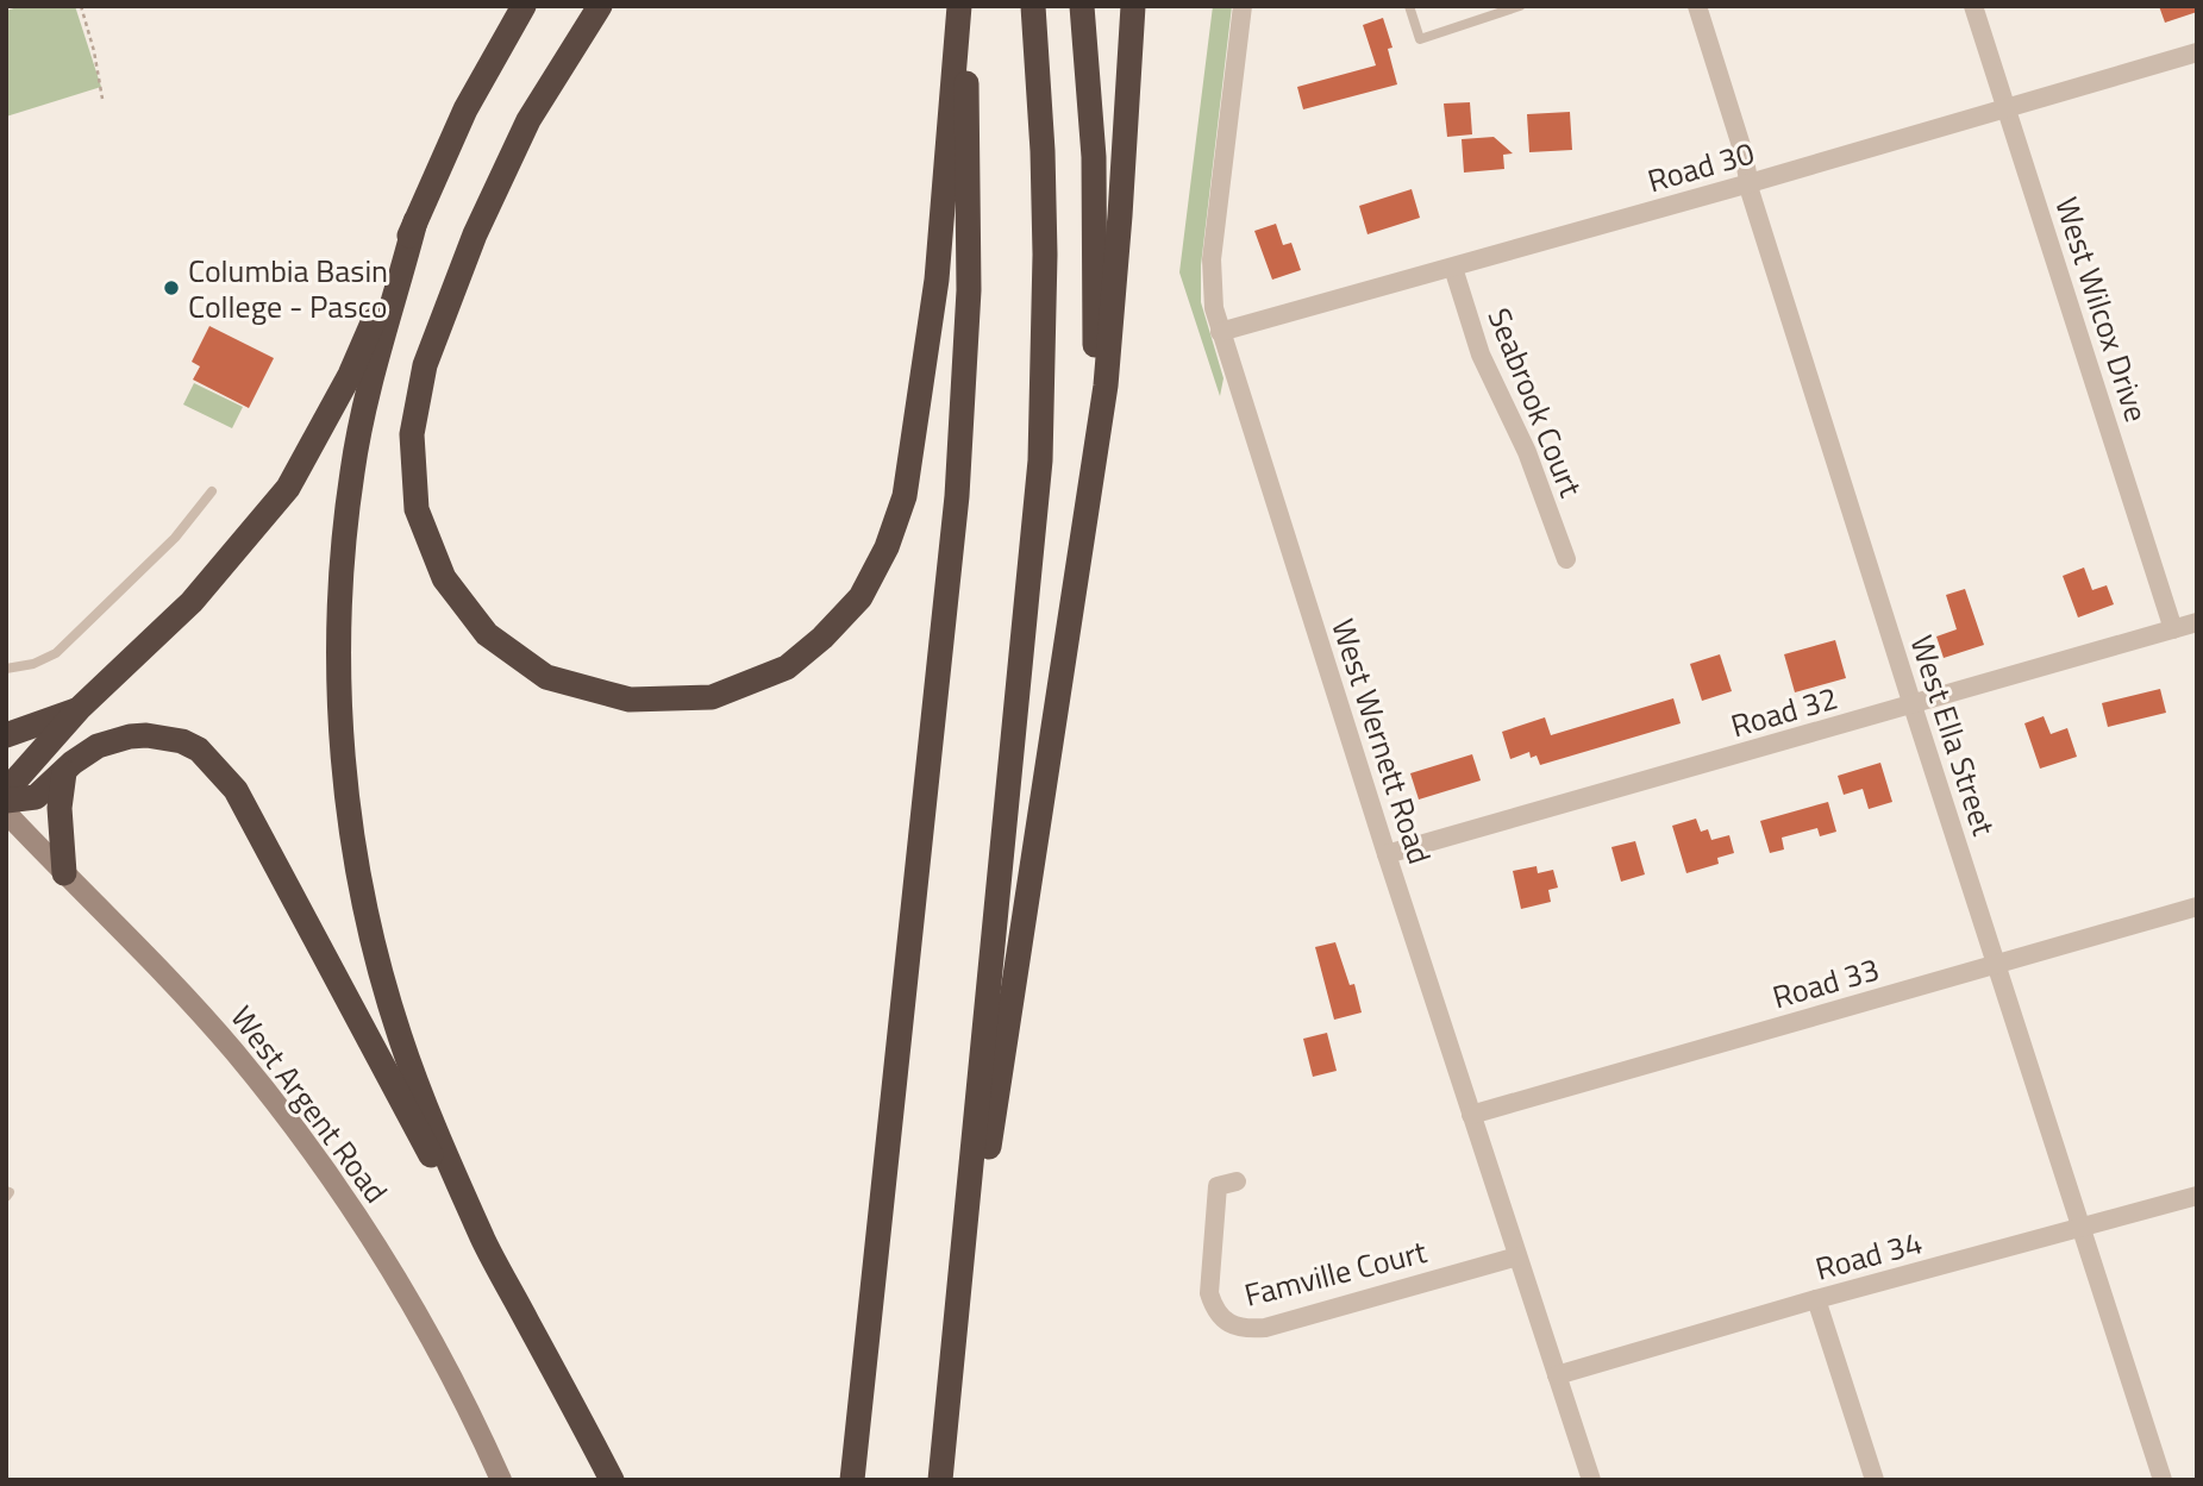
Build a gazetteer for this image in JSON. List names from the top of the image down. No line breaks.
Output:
{"streets":{"main road":["West Argent Road"],"street":["Road 30","West Wilcox Drive","Seabrook Court","Road 32","West Ella Street","West Wernett Road","Road 33","Road 34","Famville Court"]},"crossings":[["Road 30","West Wilcox Drive"],["Road 30","Seabrook Court"],["Road 30","West Ella Street"],["Road 30","West Wernett Road"],["West Wilcox Drive","Road 32"],["Road 32","West Ella Street"],["Road 32","West Wernett Road"],["West Ella Street","Road 33"],["West Ella Street","Road 34"],["West Wernett Road","Road 33"],["West Wernett Road","Road 34"],["West Wernett Road","Famville Court"]],"places":["Columbia Basin College - Pasco"]}
